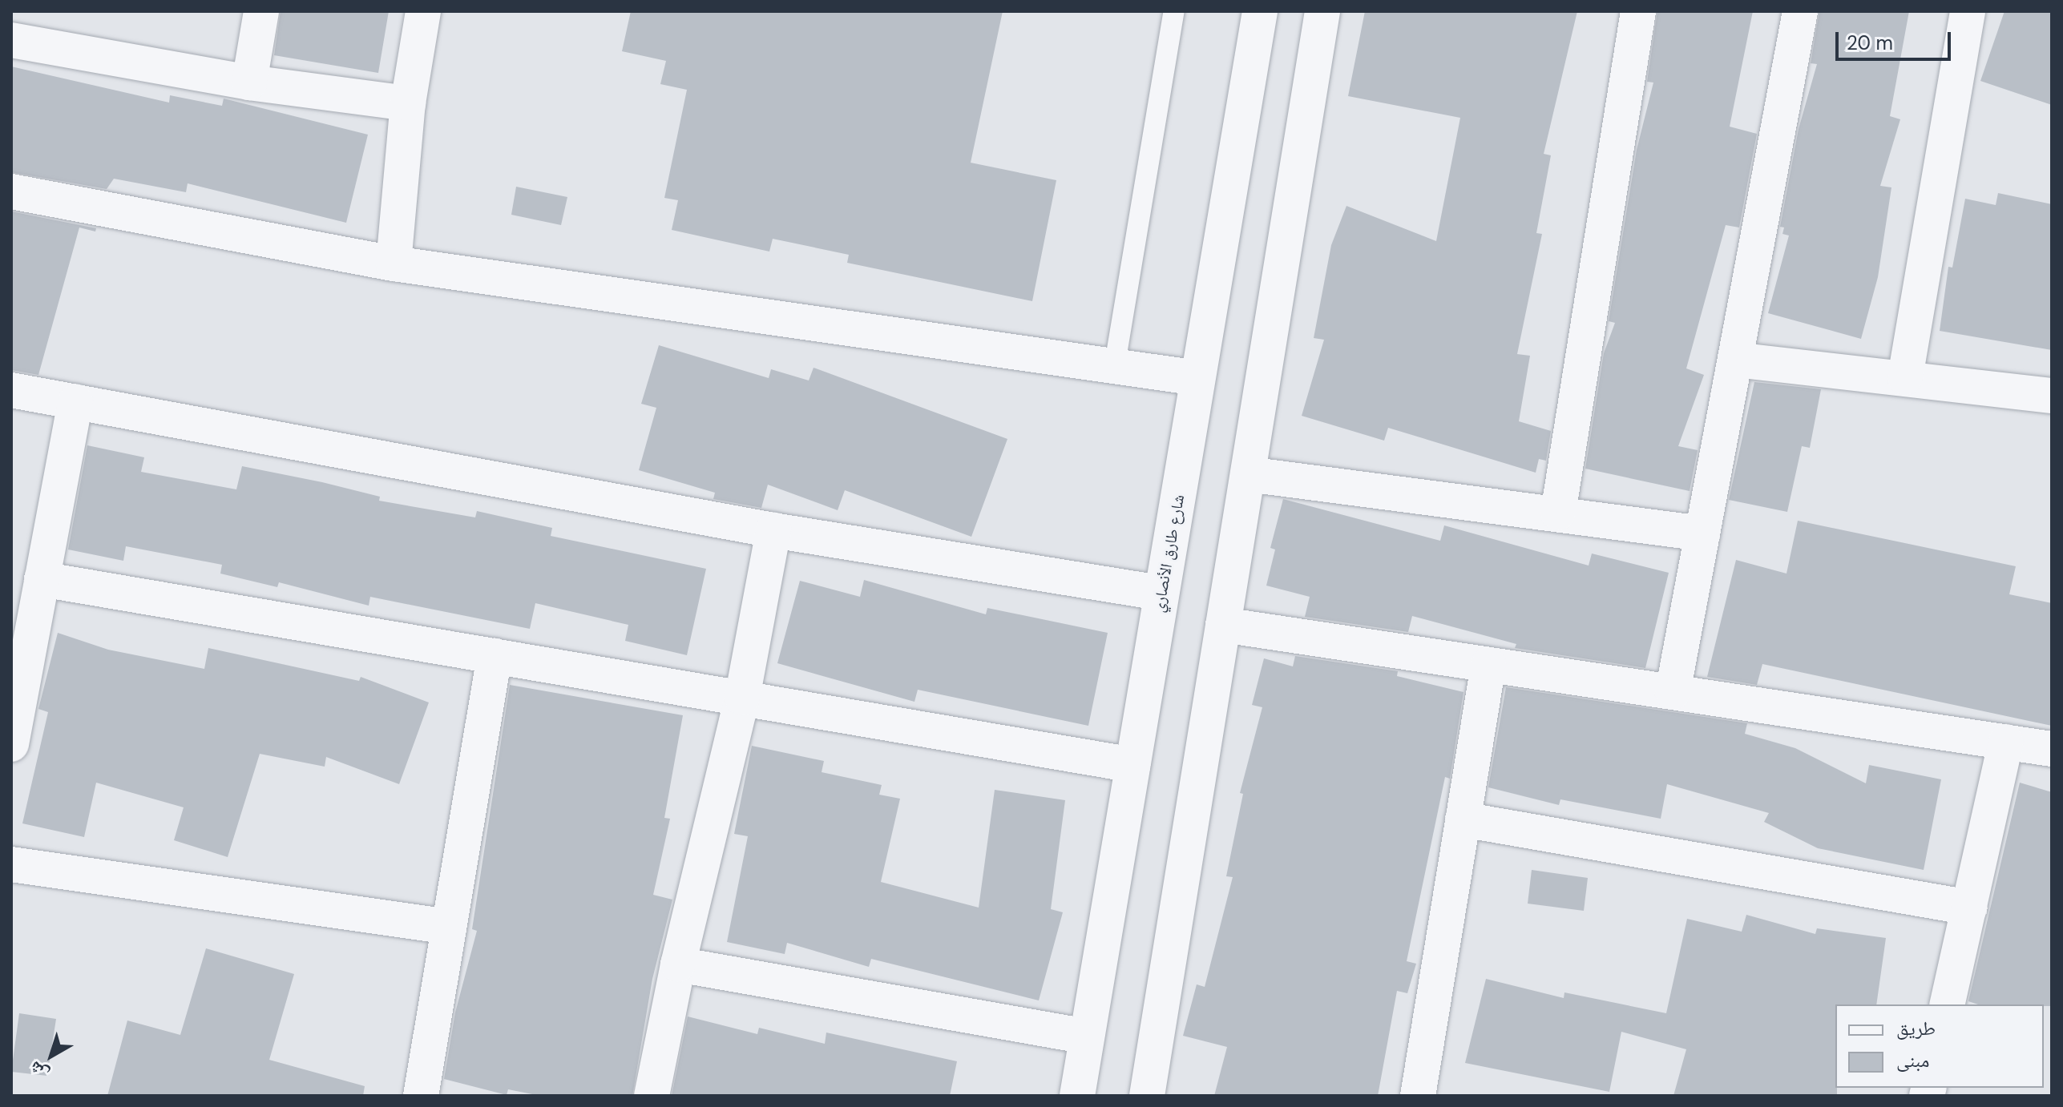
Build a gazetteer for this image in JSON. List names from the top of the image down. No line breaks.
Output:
{"streets":{"street":["شارع طارق الأنصاري"]},"legend":["طريق","مبنى"],"scale_bar":"20 m","north":"bottom left"}
